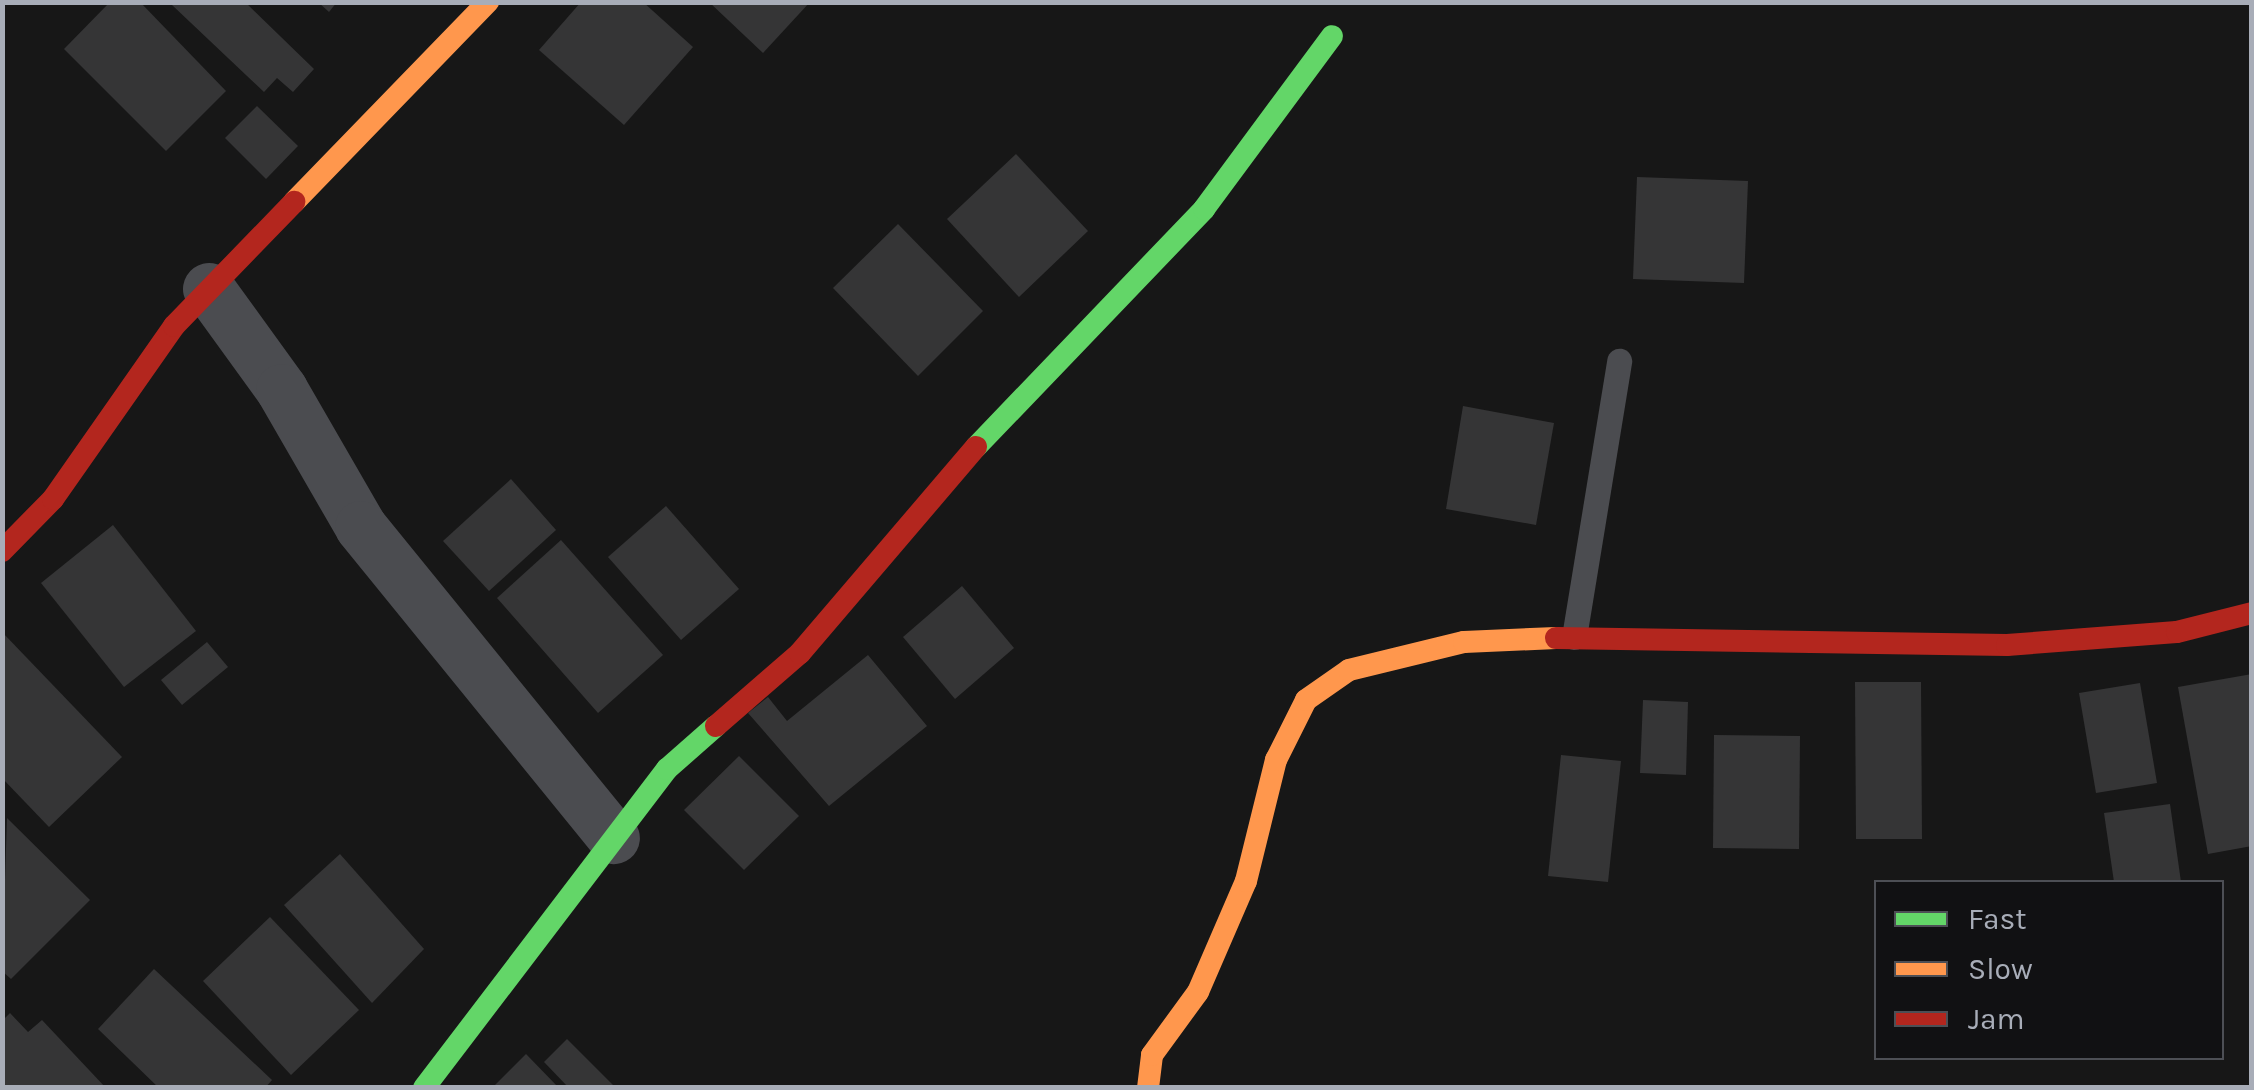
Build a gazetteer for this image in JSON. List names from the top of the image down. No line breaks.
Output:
{"legend":["Fast","Slow","Jam"]}
